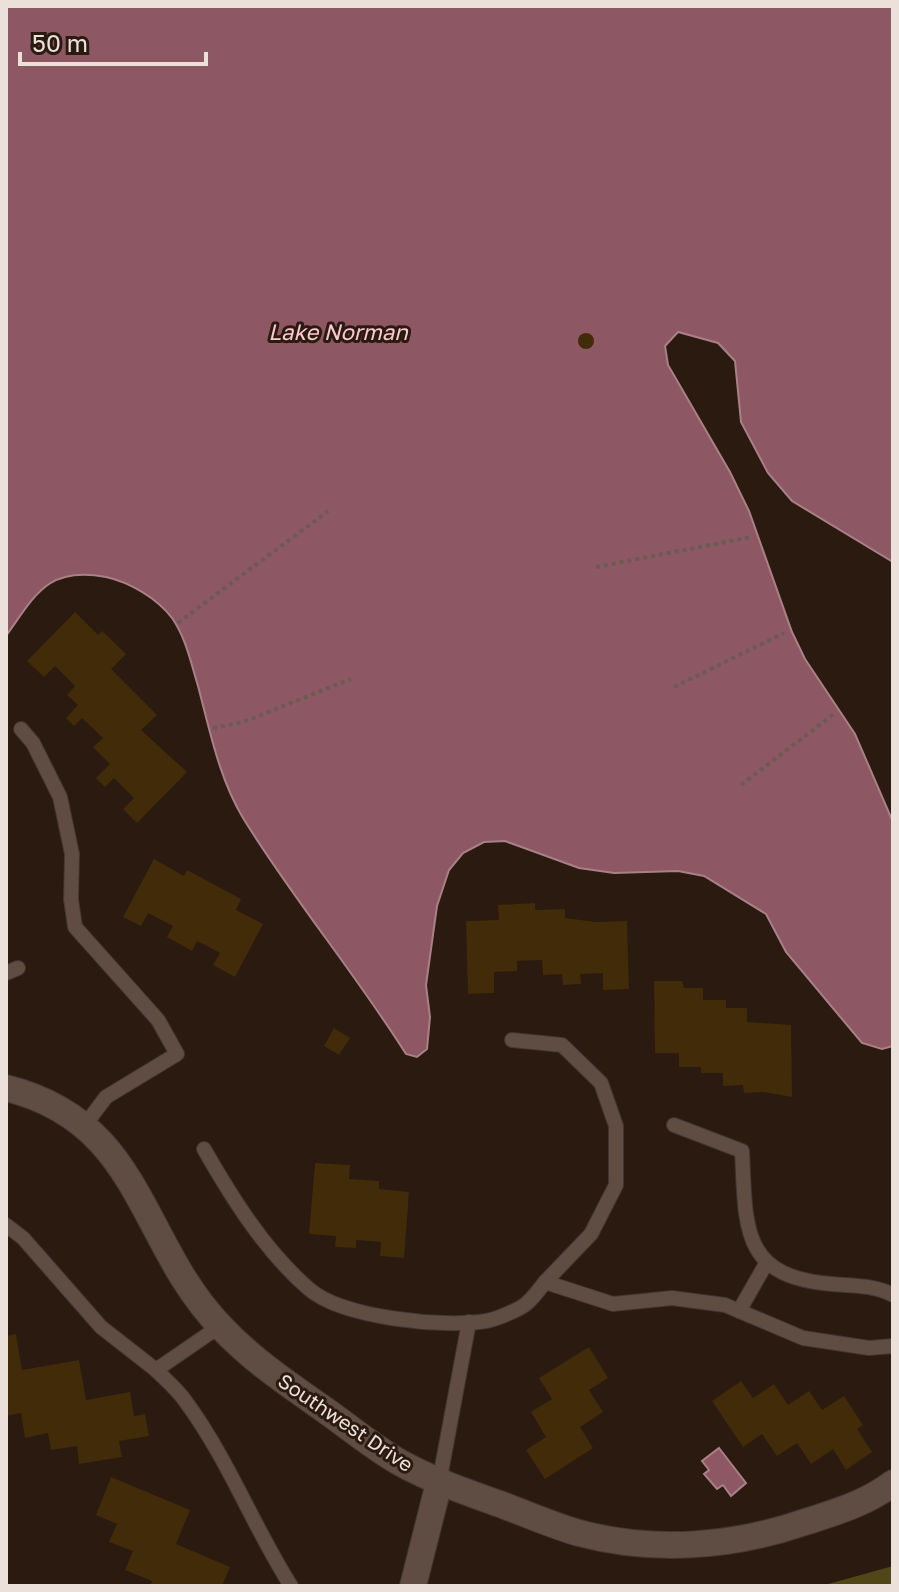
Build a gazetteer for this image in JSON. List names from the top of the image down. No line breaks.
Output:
{"streets":{"street":["Southwest Drive"]},"water":["Lake Norman"],"scale_bar":"50 m"}
